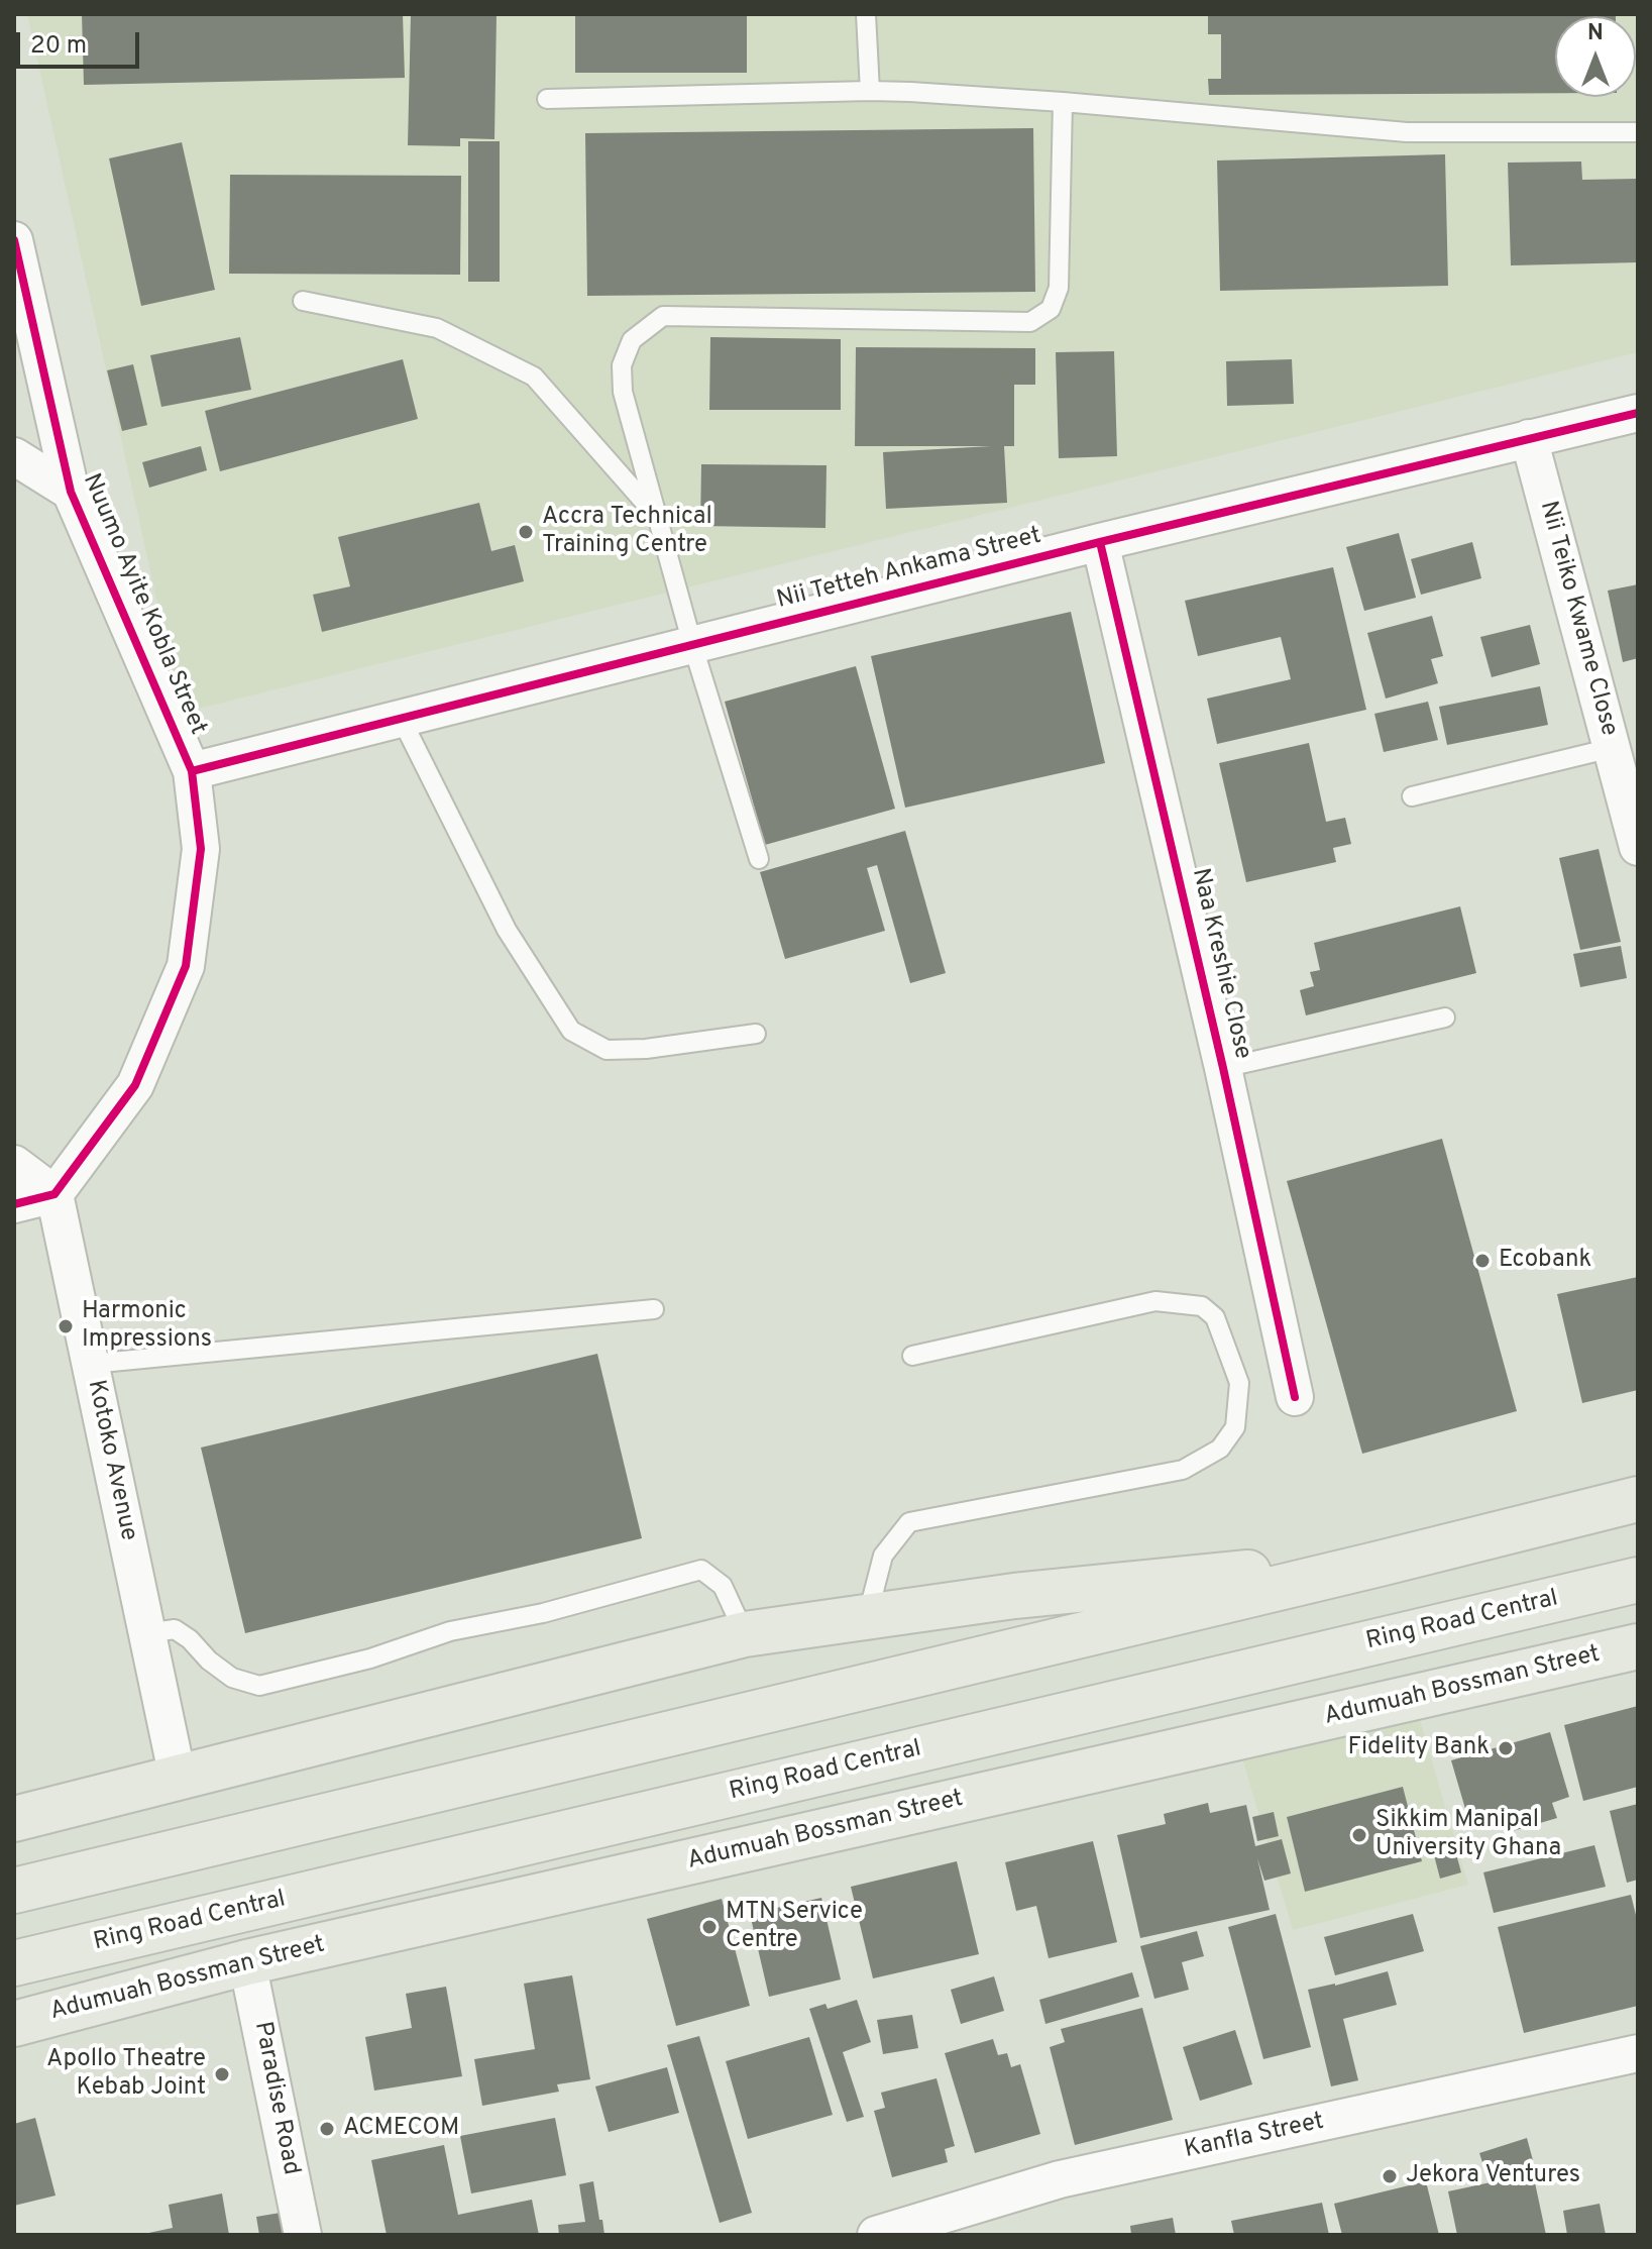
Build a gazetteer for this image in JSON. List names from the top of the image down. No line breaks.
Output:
{"streets":{"main road":["Ring Road Central","Adumuah Bossman Street"],"street":["Nii Tetteh Ankama Street","Nuumo Ayite Kobla Street","Nii Teiko Kwame Close","Naa Kreshie Close","Kotoko Avenue","Paradise Road","Kanfla Street"]},"crossings":[["Nii Tetteh Ankama Street","Nuumo Ayite Kobla Street"],["Nii Tetteh Ankama Street","Nii Teiko Kwame Close"],["Nii Tetteh Ankama Street","Naa Kreshie Close"],["Nuumo Ayite Kobla Street","Kotoko Avenue"],["Adumuah Bossman Street","Paradise Road"]],"places":["Accra Technical Training Centre","Ecobank","Harmonic Impressions","Fidelity Bank","Sikkim Manipal University Ghana","MTN Service Centre","Apollo Theatre Kebab Joint","ACMECOM","Jekora Ventures"],"scale_bar":"20 m","north":"top"}
